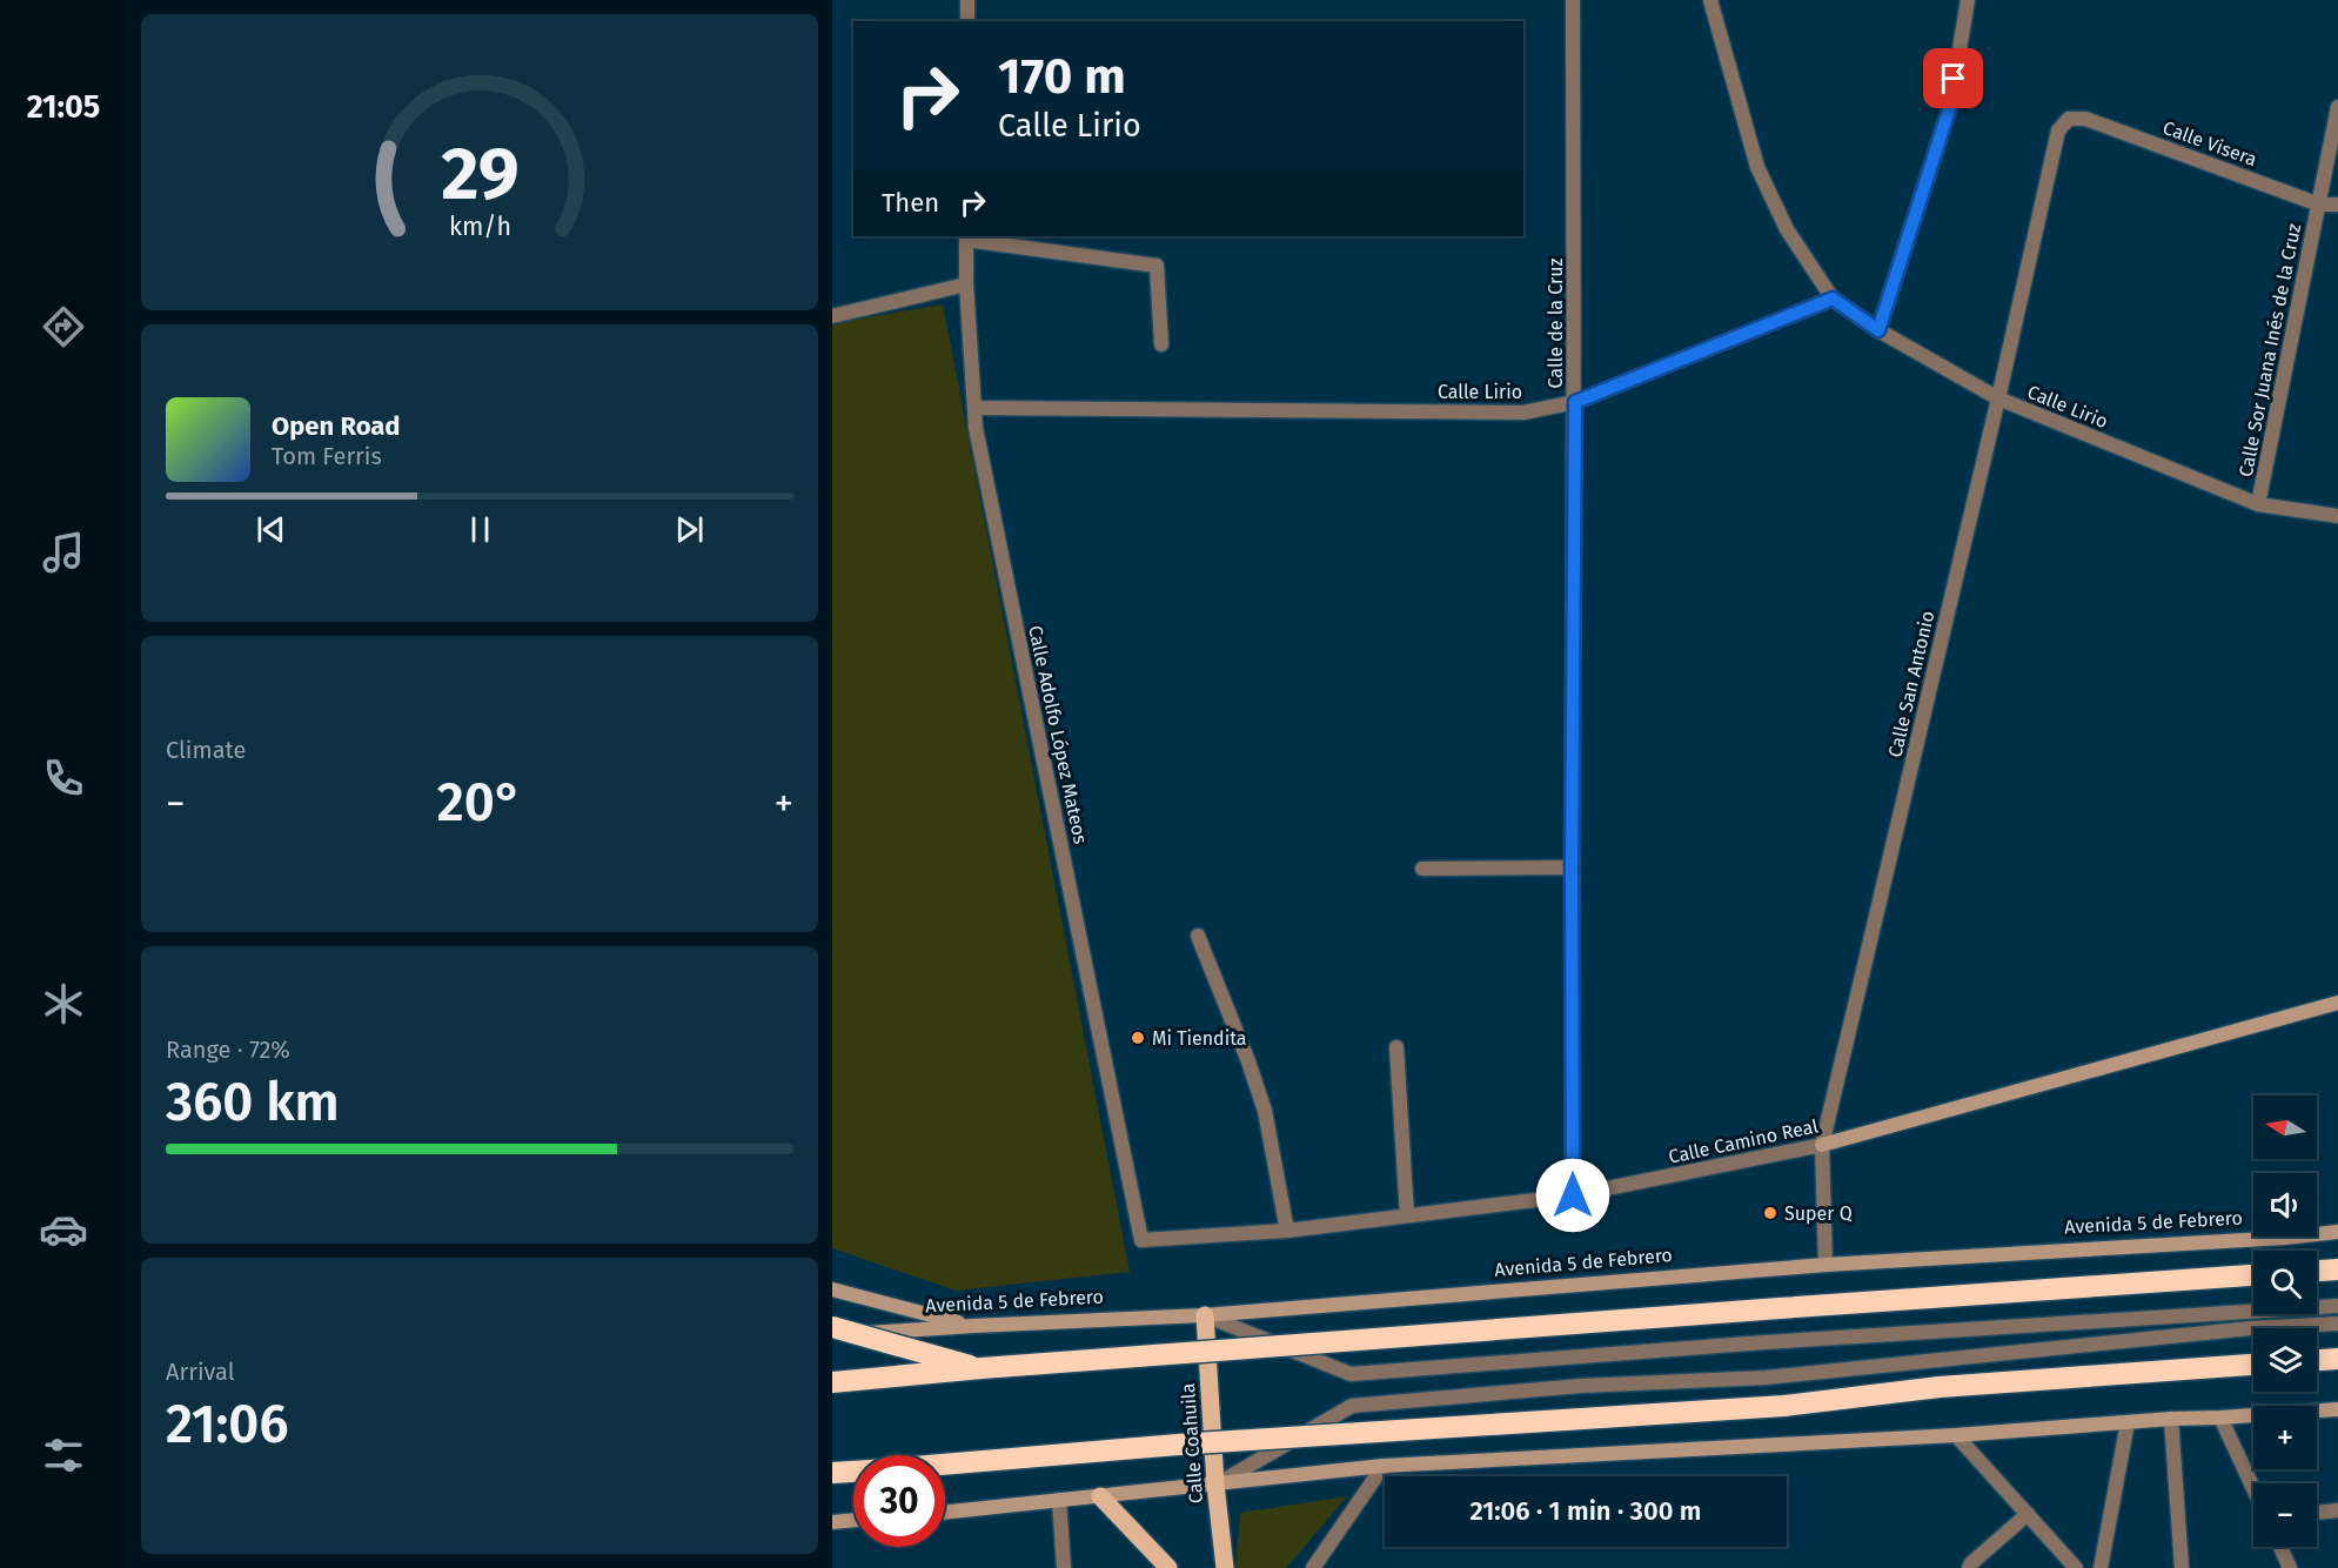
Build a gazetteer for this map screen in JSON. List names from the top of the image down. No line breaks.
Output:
{"streets":{"main road":["Calle Camino Real","Avenida 5 de Febrero","Calle Coahuila"],"street":["Calle Visera","Calle de la Cruz","Calle Sor Juana Inés de la Cruz","Calle Lirio","Calle San Antonio","Calle Adolfo López Mateos"]},"crossings":[["Calle Visera","Calle Sor Juana Inés de la Cruz"],["Calle Visera","Calle San Antonio"],["Calle de la Cruz","Calle Lirio"],["Calle de la Cruz","Calle Camino Real"],["Calle Sor Juana Inés de la Cruz","Calle Lirio"],["Calle Lirio","Calle San Antonio"],["Calle Lirio","Calle Adolfo López Mateos"],["Calle San Antonio","Calle Camino Real"],["Calle San Antonio","Avenida 5 de Febrero"],["Calle Adolfo López Mateos","Calle Camino Real"],["Avenida 5 de Febrero","Calle Coahuila"]],"places":["Mi Tiendita","Super Q"],"north":"left","page":{"tabs":"21:05","turn":["170 m","Calle Lirio"],"then":"Then","song":["Open Road","Tom Ferris"],"tile":["Climate",["Range · 72%","360 km"],["Arrival","21:06"]],"heat":["−","20°","+"],"map_buttons":["+","−"],"limit":"30","trip":"21:06 · 1 min · 300 m","gauge":["29","km/h"]}}
